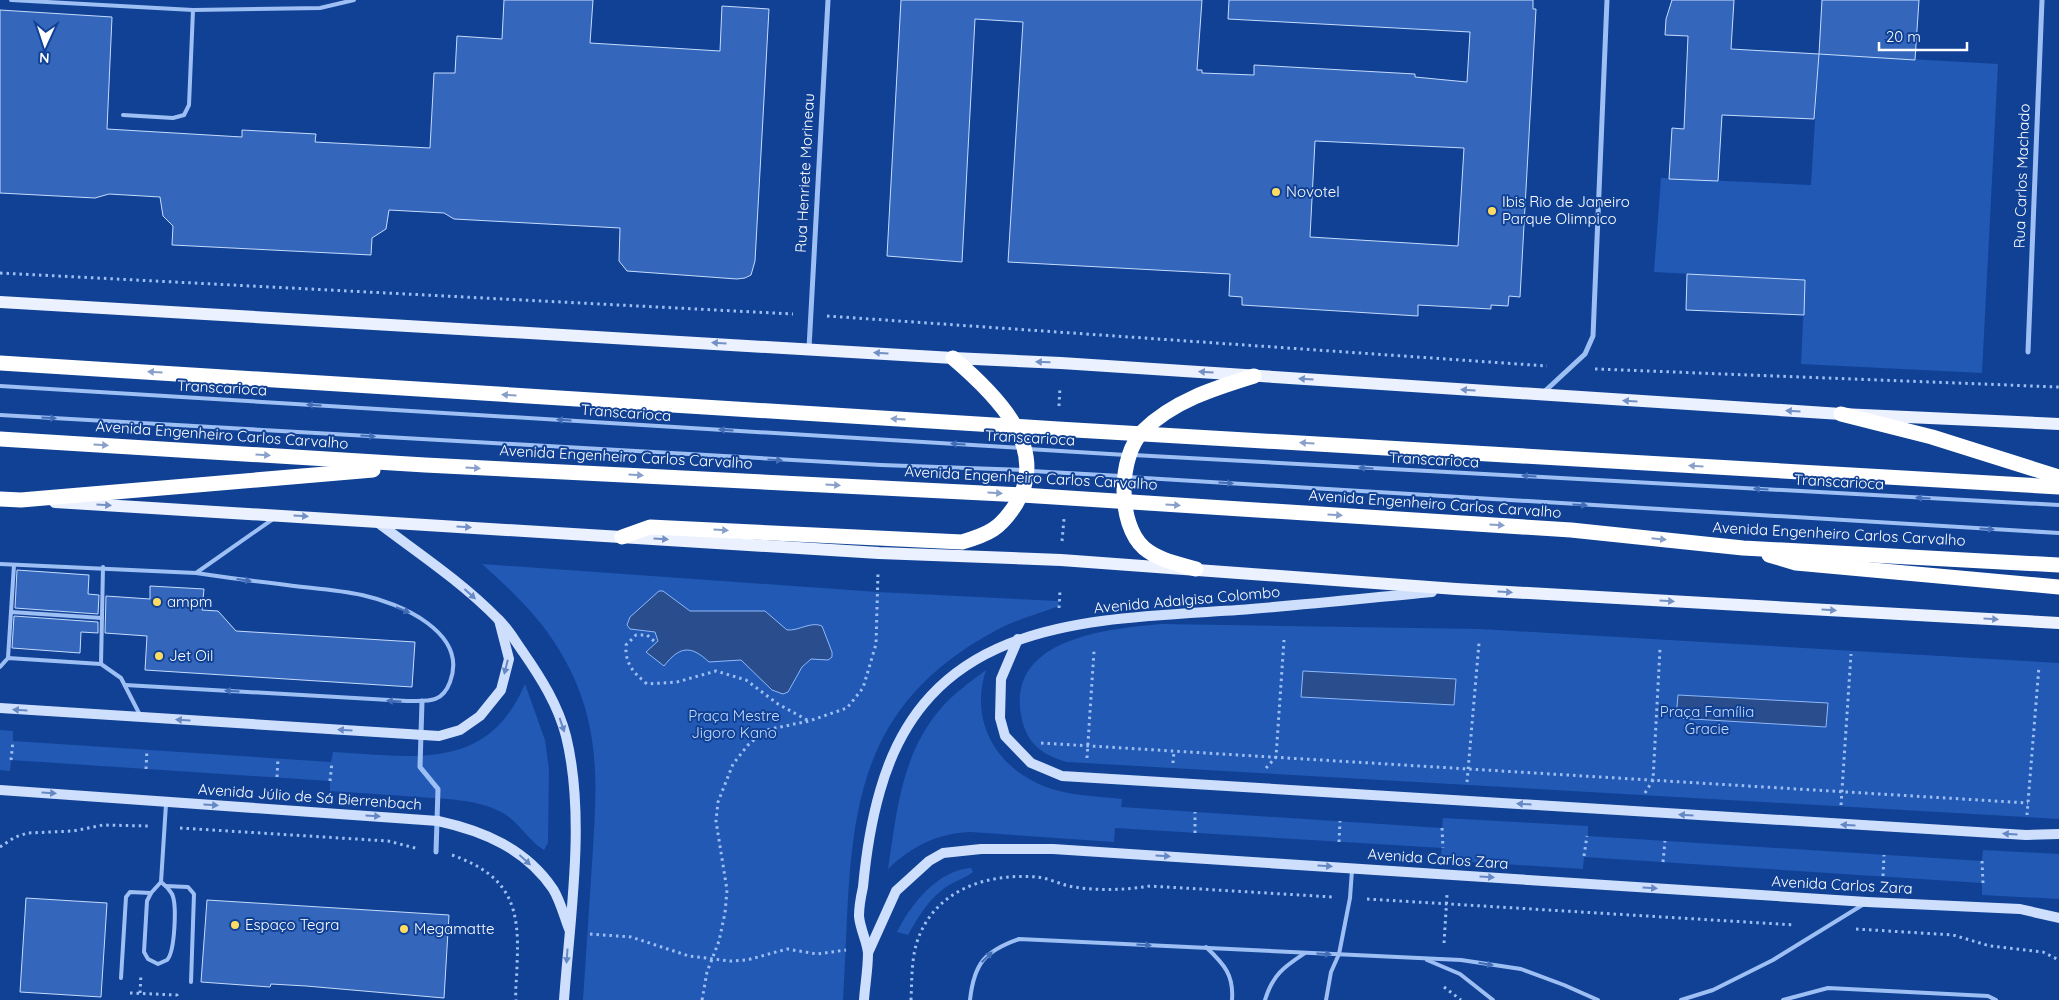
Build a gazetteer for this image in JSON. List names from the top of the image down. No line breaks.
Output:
{"streets":{"highway":["Avenida Engenheiro Carlos Carvalho"],"street":["Rua Henriete Morineau","Rua Carlos Machado","Avenida Adalgisa Colombo","Avenida Júlio de Sá Bierrenbach","Avenida Carlos Zara"],"lane":["Transcarioca"]},"crossings":[["Avenida Adalgisa Colombo","Avenida Carlos Zara"]],"parks":["Praça Família Gracie","Praça Mestre Jigoro Kano"],"places":["Novotel","Ibis Rio de Janeiro Parque Olimpico","ampm","Jet Oil","Espaço Tegra","Megamatte"],"scale_bar":"20 m","north":"bottom"}
